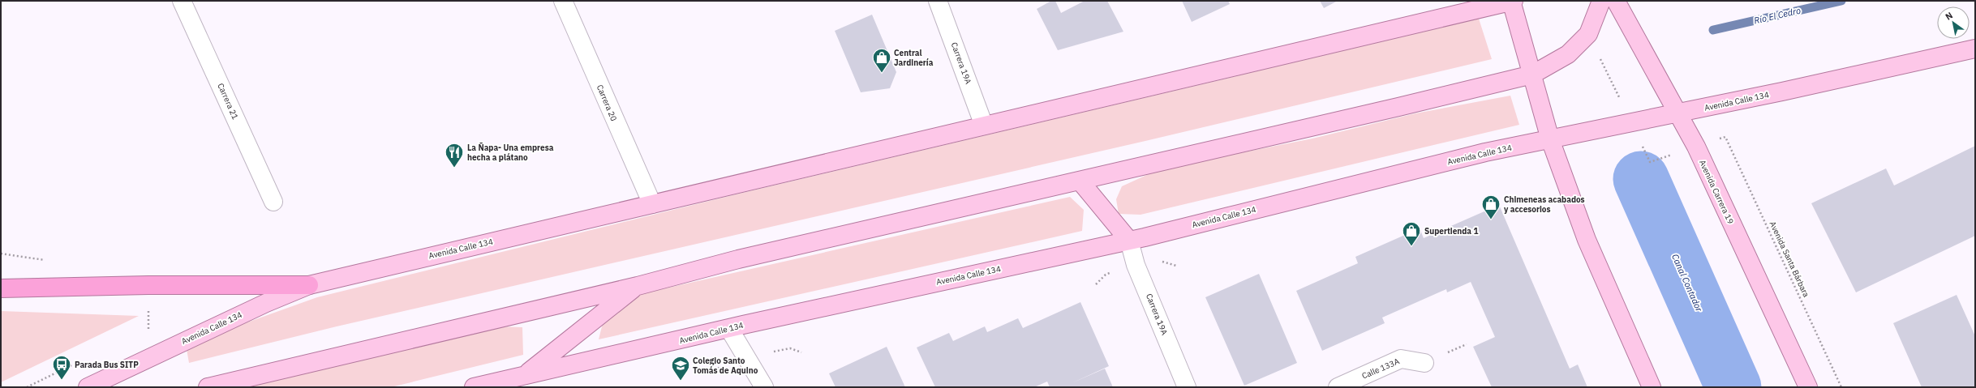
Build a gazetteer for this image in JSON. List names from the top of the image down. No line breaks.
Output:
{"streets":{"main road":["Avenida Calle 134","Avenida Carrera 19"],"street":["Carrera 19A","Carrera 21","Carrera 20","Calle 133A"],"path":["Avenida Santa Bárbara"]},"crossings":[["Carrera 19A","Avenida Calle 134"],["Avenida Calle 134","Carrera 20"],["Avenida Calle 134","Avenida Carrera 19"]],"water":["Río El Cedro","Canal Contador"],"places":{"shop":["Central Jardinería","Chimeneas acabados y accesorios","Supertienda 1"],"restaurant":["La Ñapa- Una empresa hecha a plátano"],"bus stop":["Parada Bus SITP"],"school or university":["Colegio Santo Tomás de Aquino"]},"north":"top left"}
